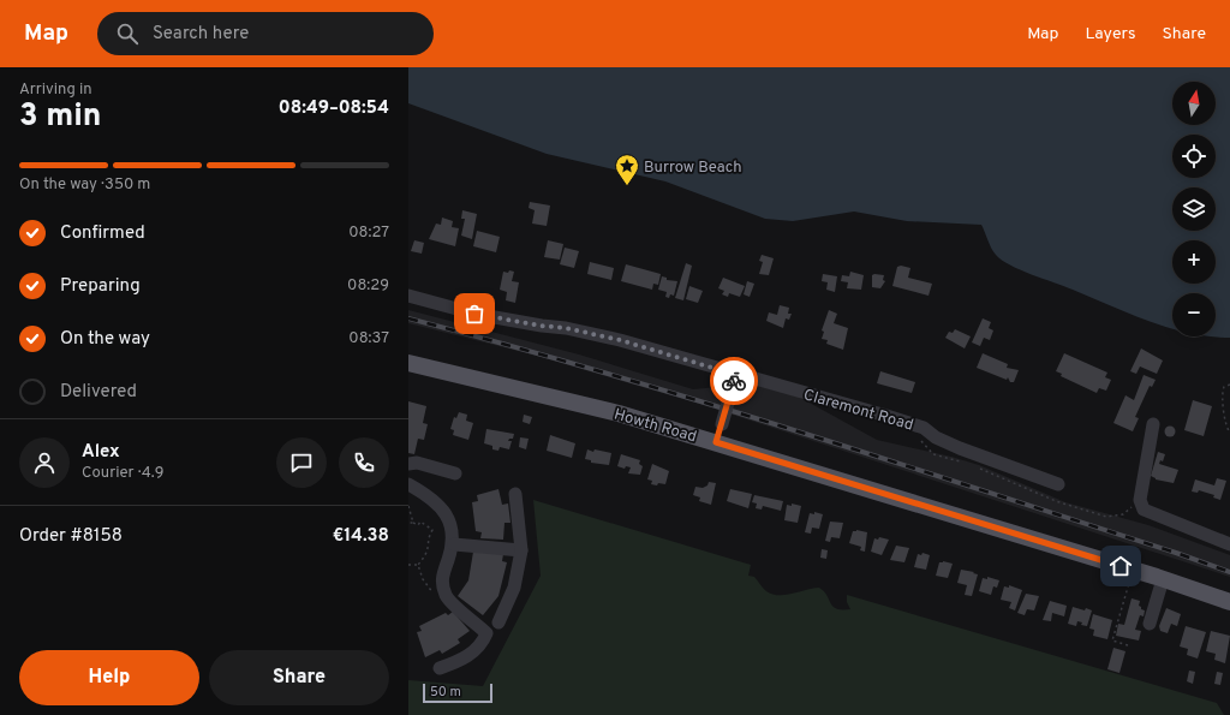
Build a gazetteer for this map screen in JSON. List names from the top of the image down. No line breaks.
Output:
{"streets":{"main road":["Howth Road"],"street":["Claremont Road"]},"places":{"place":["Burrow Beach"]},"scale_bar":"50 m","north":"top","page":{"header":"Map","search":"Search here","nav":["Map","Layers","Share"],"heading":["3 min","Arriving in","08:49–08:54"],"panel":["Alex","Courier · 4.9","Order #8158","€14.38"],"map_buttons":["+","−"],"bar":"On the way · 350 m","list":[["Confirmed","08:27"],["Preparing","08:29"],["On the way","08:37"],"Delivered"],"buttons":["Help","Share"],"scale":"50 m"}}
